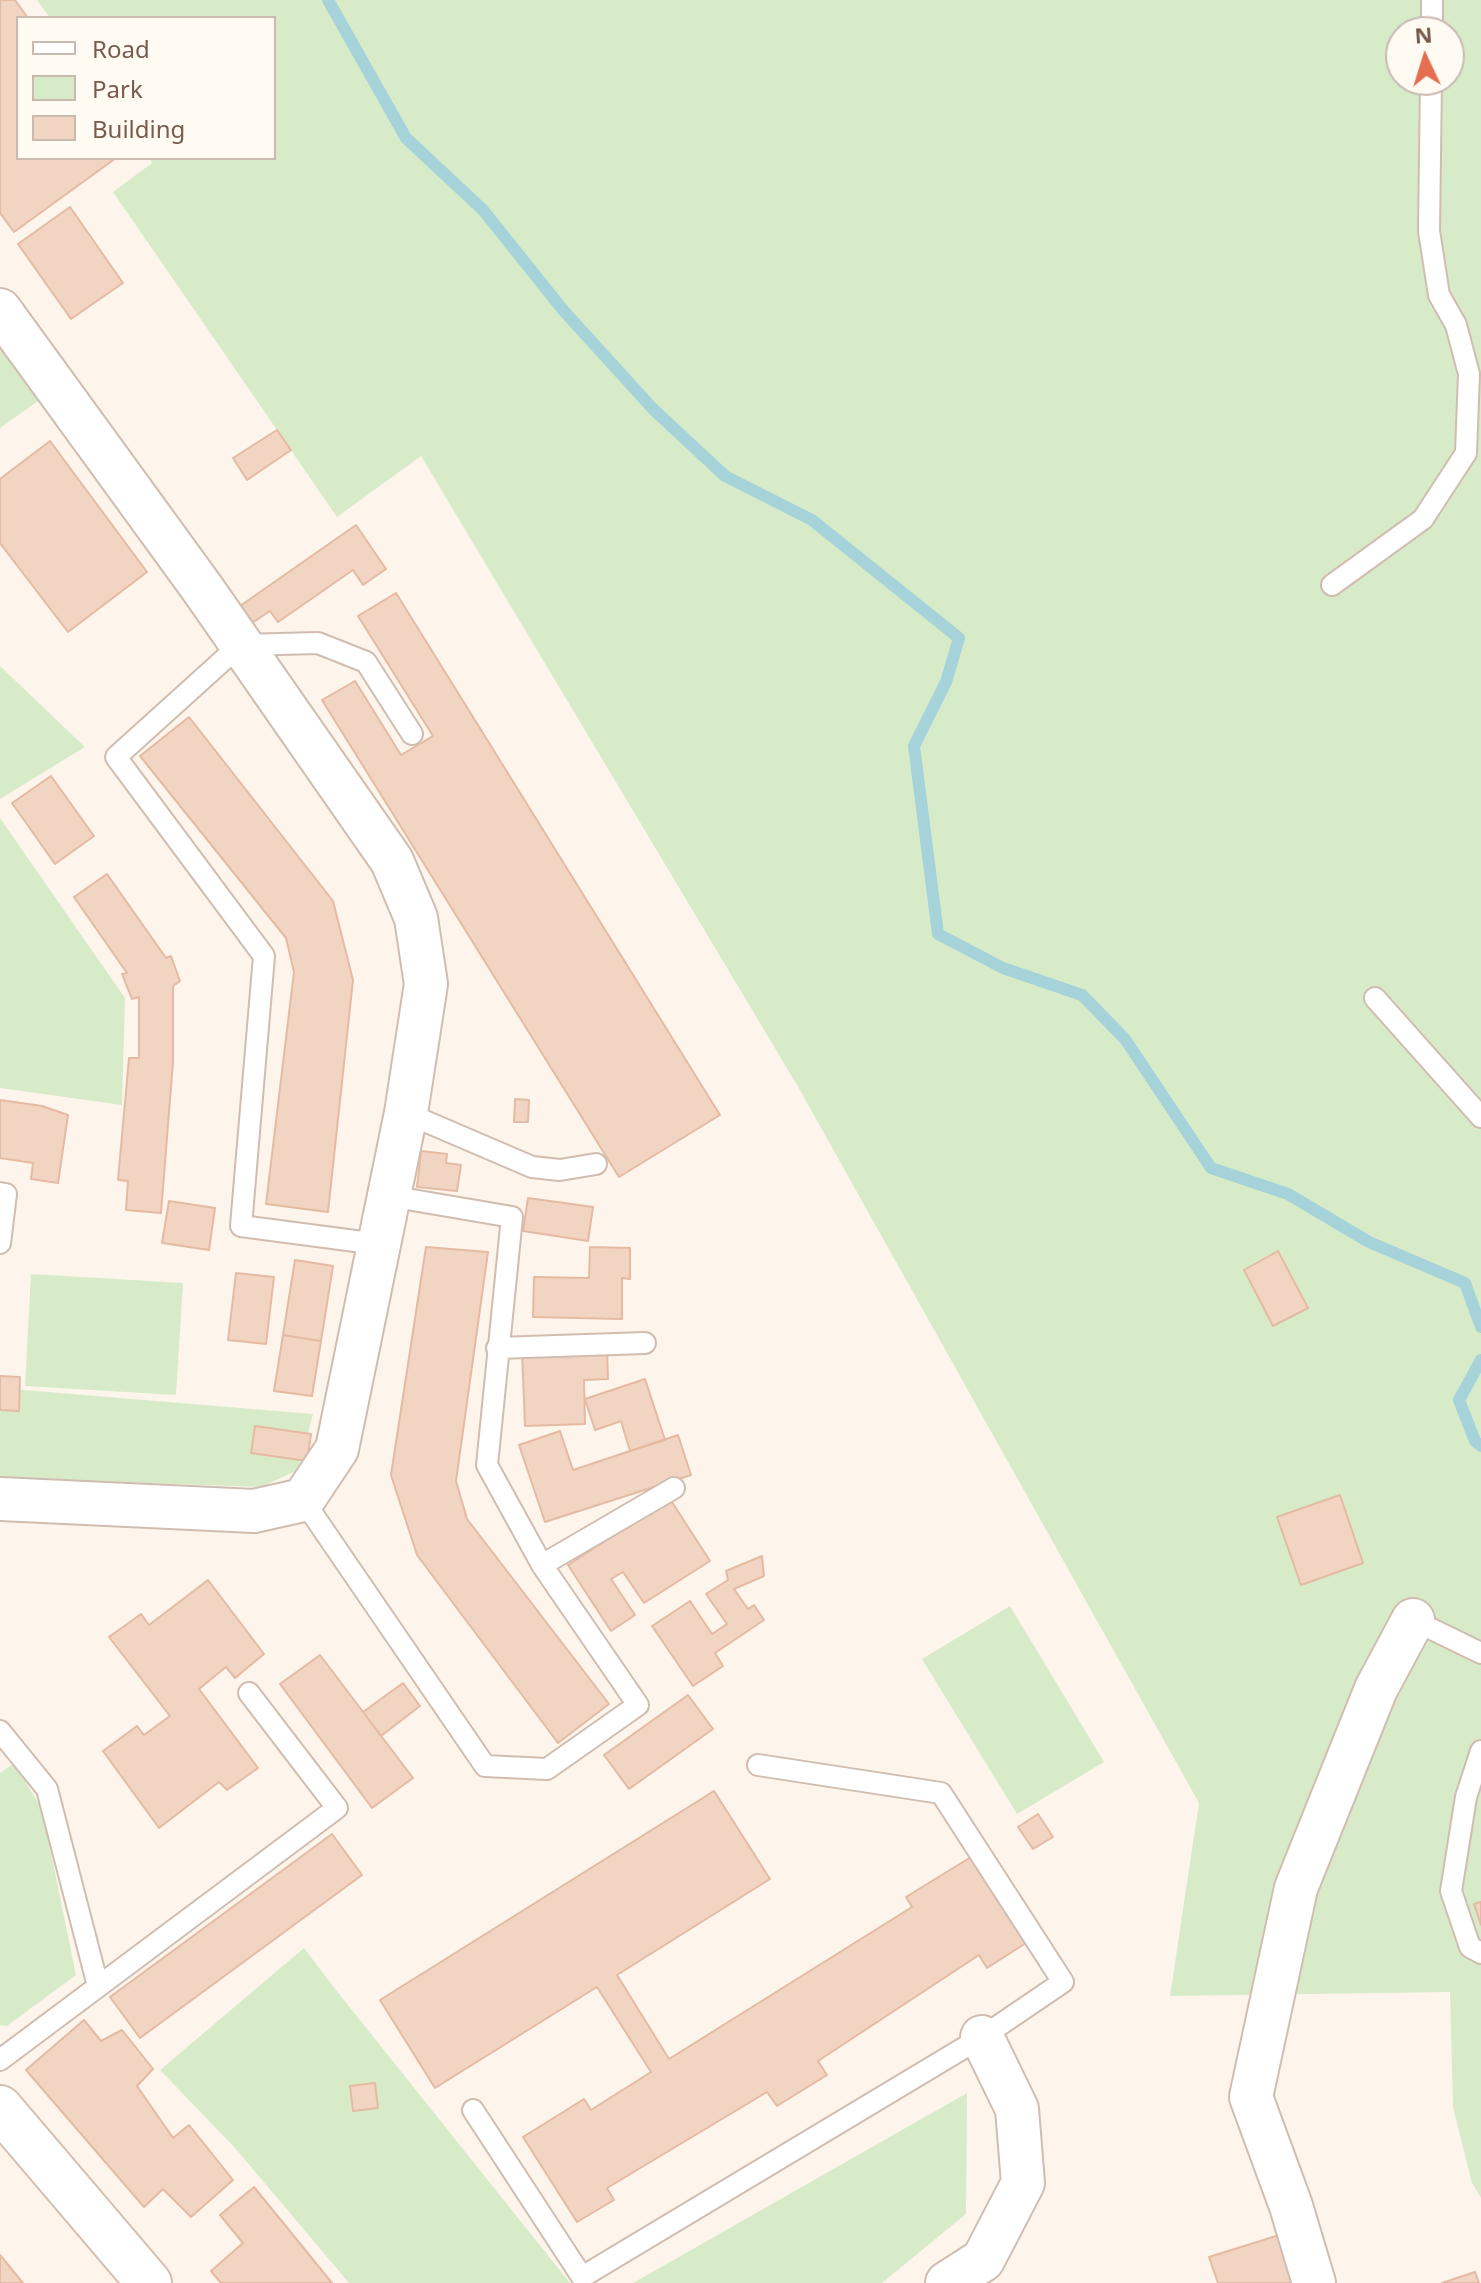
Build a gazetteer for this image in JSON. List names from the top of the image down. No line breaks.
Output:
{"legend":["Road","Park","Building"],"north":"top"}
